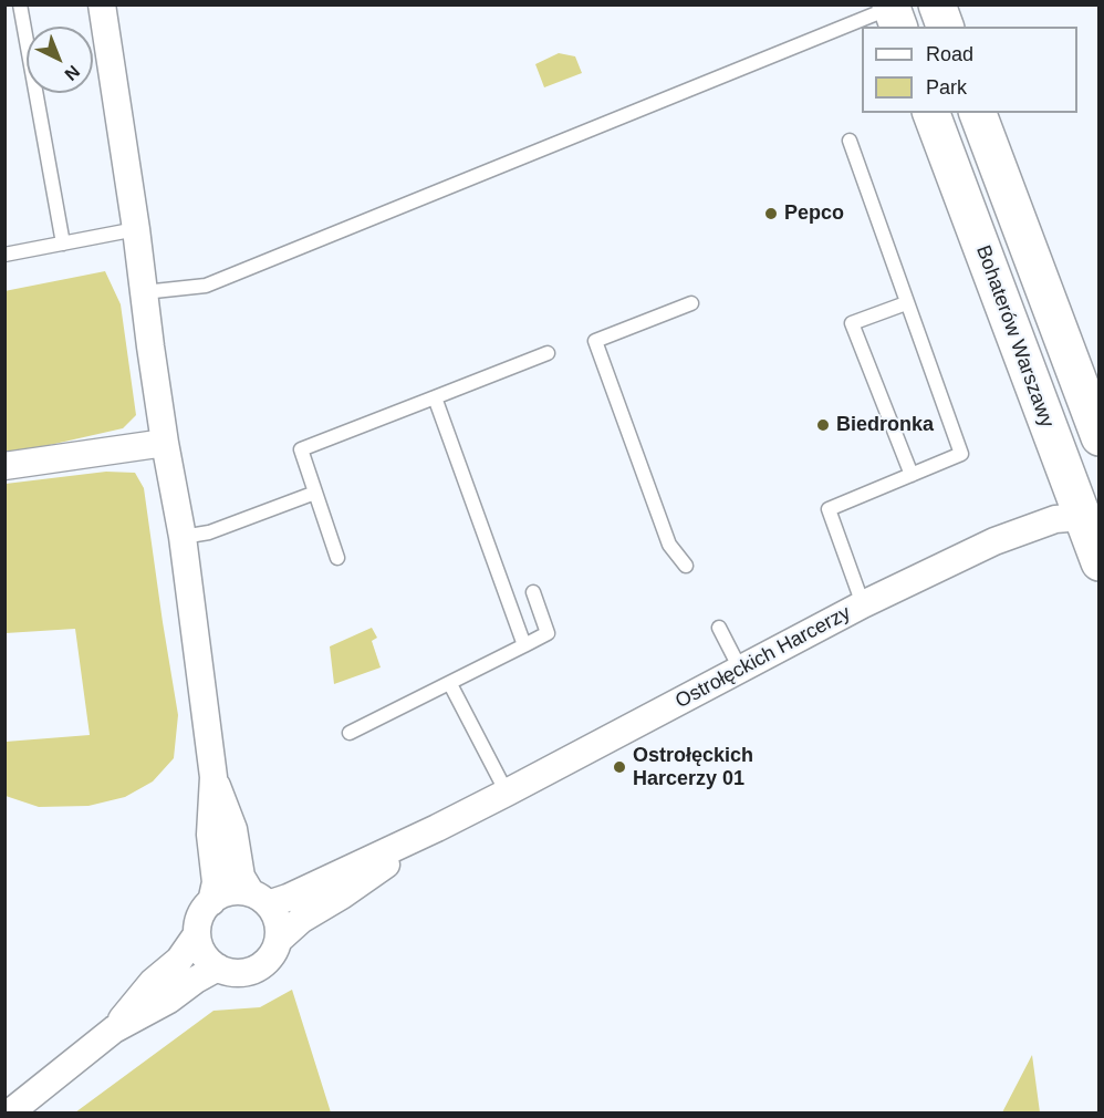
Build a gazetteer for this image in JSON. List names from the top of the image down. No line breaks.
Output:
{"streets":{"main road":["Bohaterów Warszawy"],"street":["Ostrołęckich Harcerzy"]},"crossings":[["Bohaterów Warszawy","Ostrołęckich Harcerzy"]],"places":["Pepco","Biedronka","Ostrołęckich Harcerzy 01"],"legend":["Road","Park"],"north":"bottom right"}
